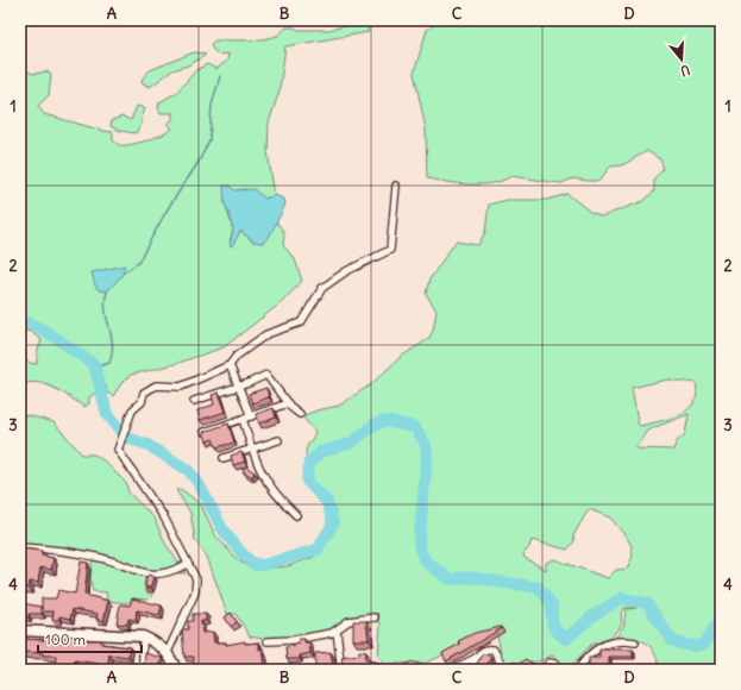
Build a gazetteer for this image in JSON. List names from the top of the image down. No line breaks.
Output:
{"scale_bar":"100 m","north":"bottom","grid":{"columns":["A","B","C","D"],"rows":["1","2","3","4"]}}
